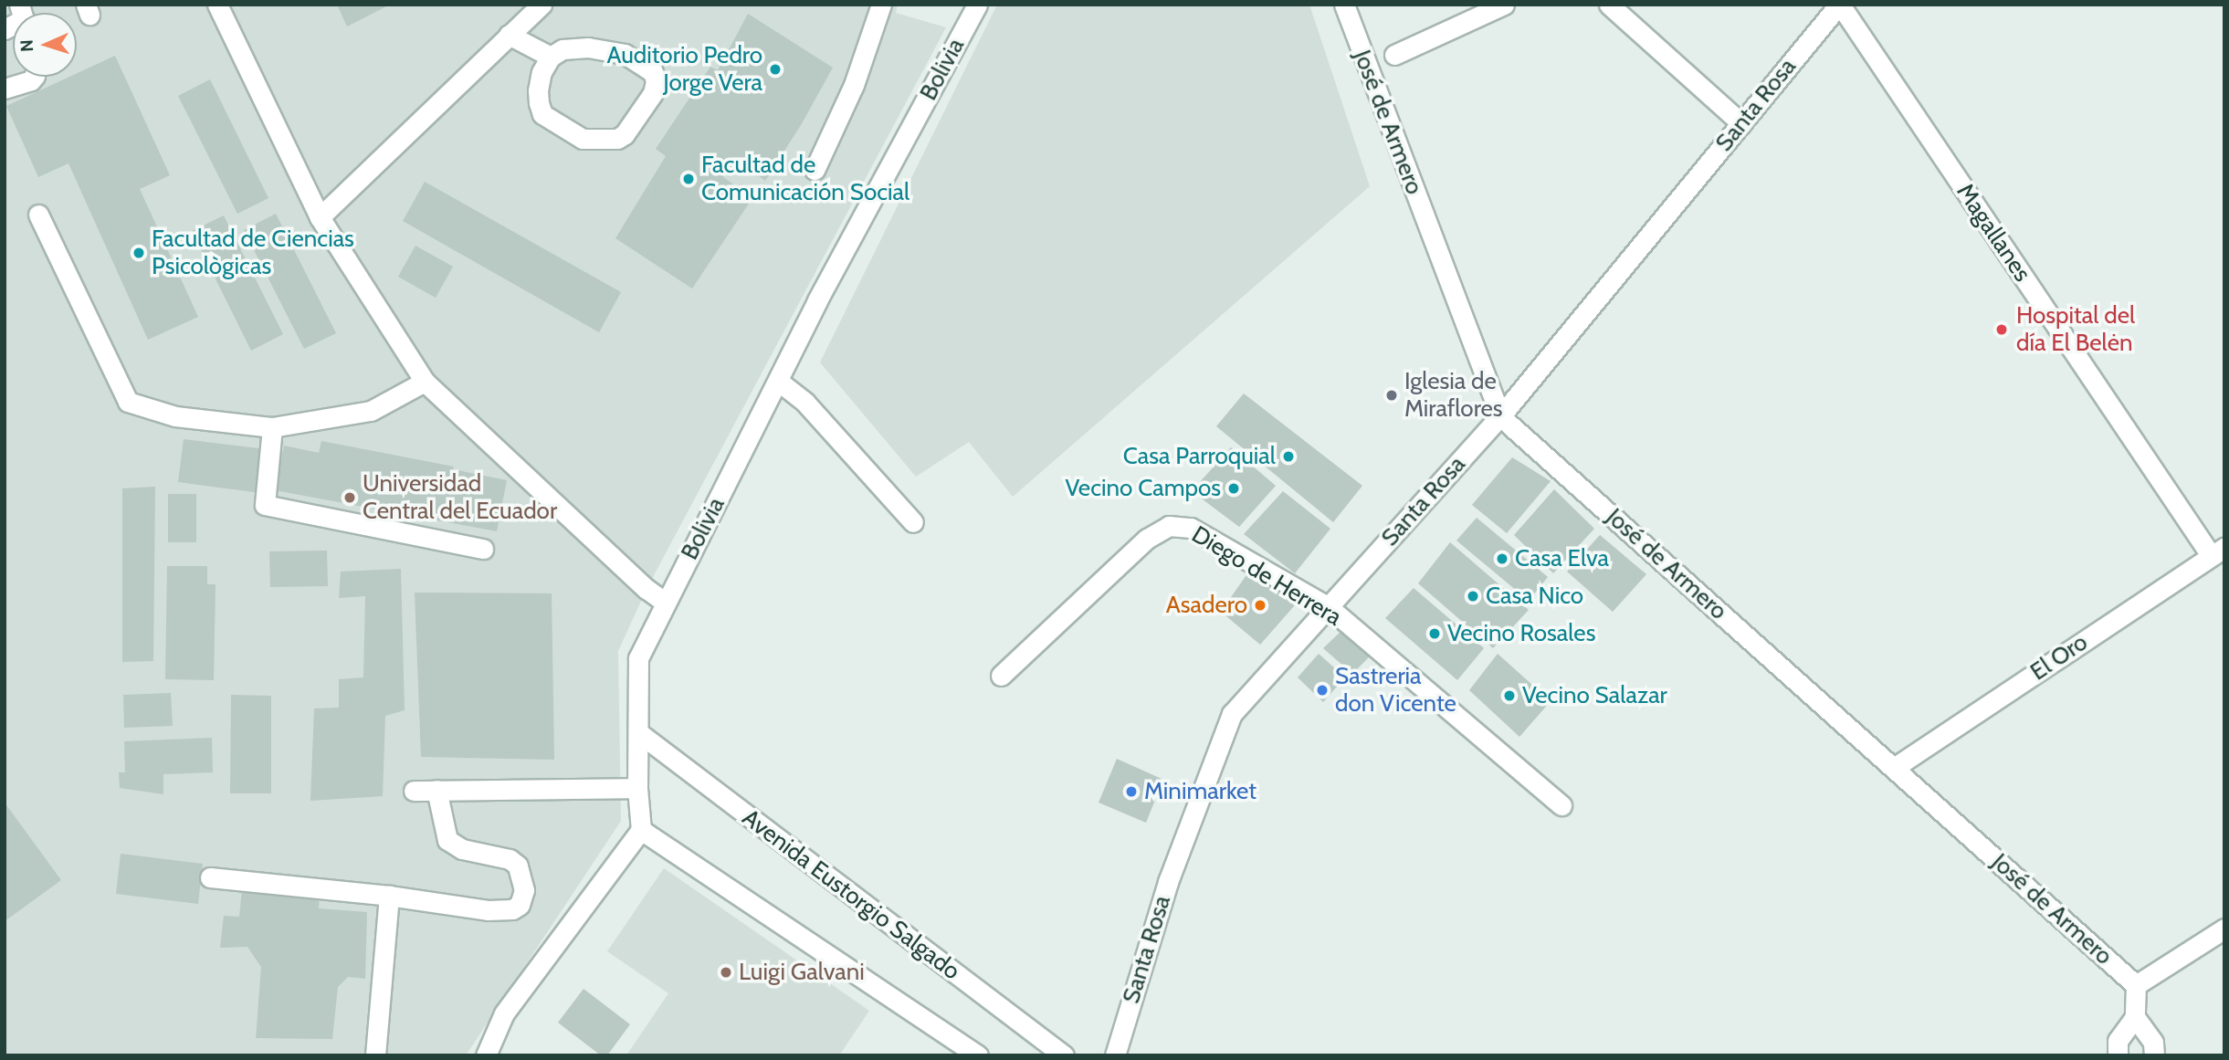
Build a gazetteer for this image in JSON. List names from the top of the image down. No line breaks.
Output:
{"streets":{"street":["Bolivia","Santa Rosa","José de Armero","Magallanes","Diego de Herrera","El Oro","Avenida Eustorgio Salgado"]},"crossings":[["Bolivia","Avenida Eustorgio Salgado"],["Santa Rosa","José de Armero"],["Santa Rosa","Magallanes"],["Santa Rosa","Diego de Herrera"],["José de Armero","El Oro"],["Magallanes","El Oro"]],"places":["Auditorio Pedro Jorge Vera","Facultad de Comunicación Social","Facultad de Ciencias Psicològicas","Hospital del día El Belėn","Iglesia de Miraflores","Casa Parroquial","Vecino Campos","Universidad Central del Ecuador","Casa Elva","Casa Nico","Asadero","Vecino Rosales","Sastreria don Vicente","Vecino Salazar","Minimarket","Luigi Galvani"],"north":"left"}
